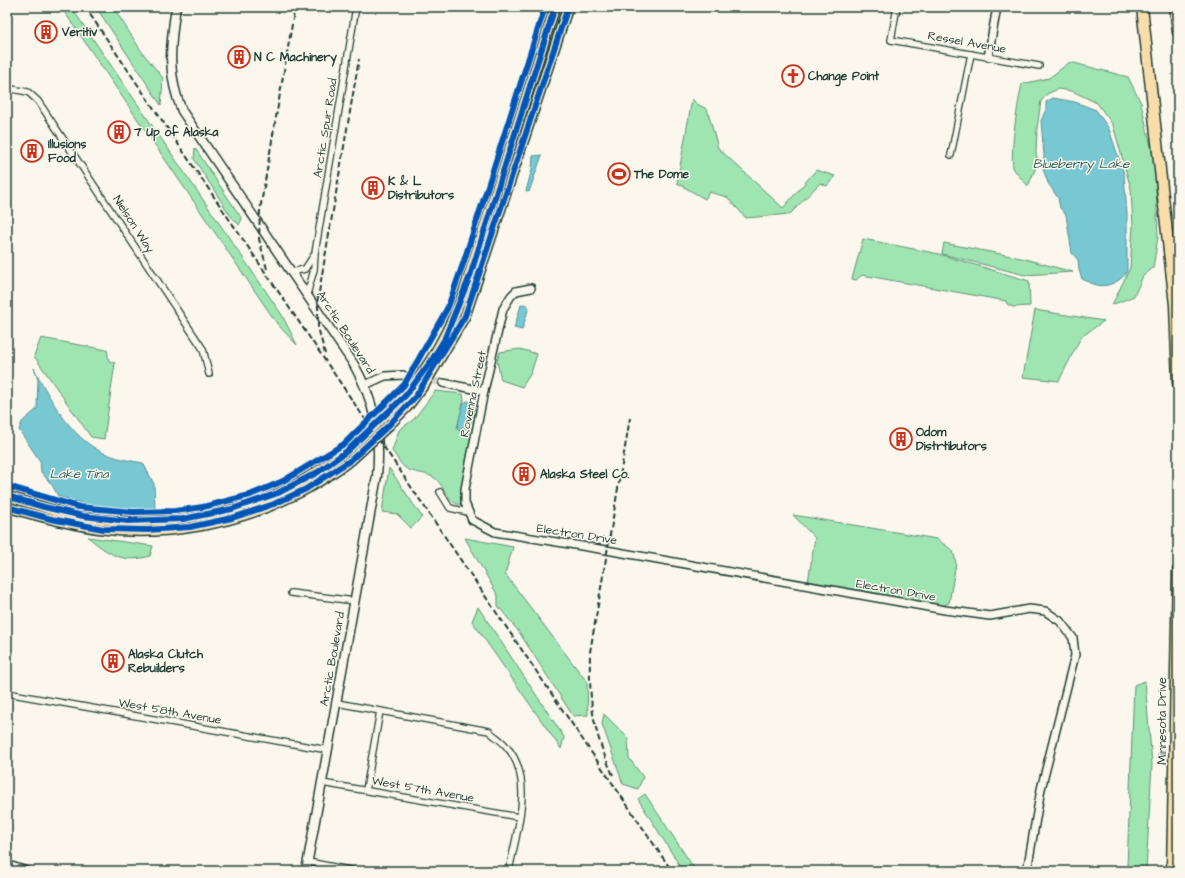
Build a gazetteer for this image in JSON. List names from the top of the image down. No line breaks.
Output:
{"streets":{"highway":["Minnesota Drive"],"main road":["Arctic Boulevard"],"street":["Ressel Avenue","Arctic Spur Road","Nielson Way","Rovenna Street","Electron Drive","West 58th Avenue","West 57th Avenue"]},"crossings":[["Arctic Spur Road","Arctic Boulevard"],["Arctic Boulevard","West 58th Avenue"],["Arctic Boulevard","West 57th Avenue"],["Rovenna Street","Electron Drive"]],"water":["Blueberry Lake","Lake Tina"],"places":{"building":["Veritiv","N C Machinery","7 Up of Alaska","Illusions Food","K & L Distributors","Odom Distrtibutors","Alaska Steel Co.","Alaska Clutch Rebuilders"],"church":["Change Point"],"sports":["The Dome"]}}
